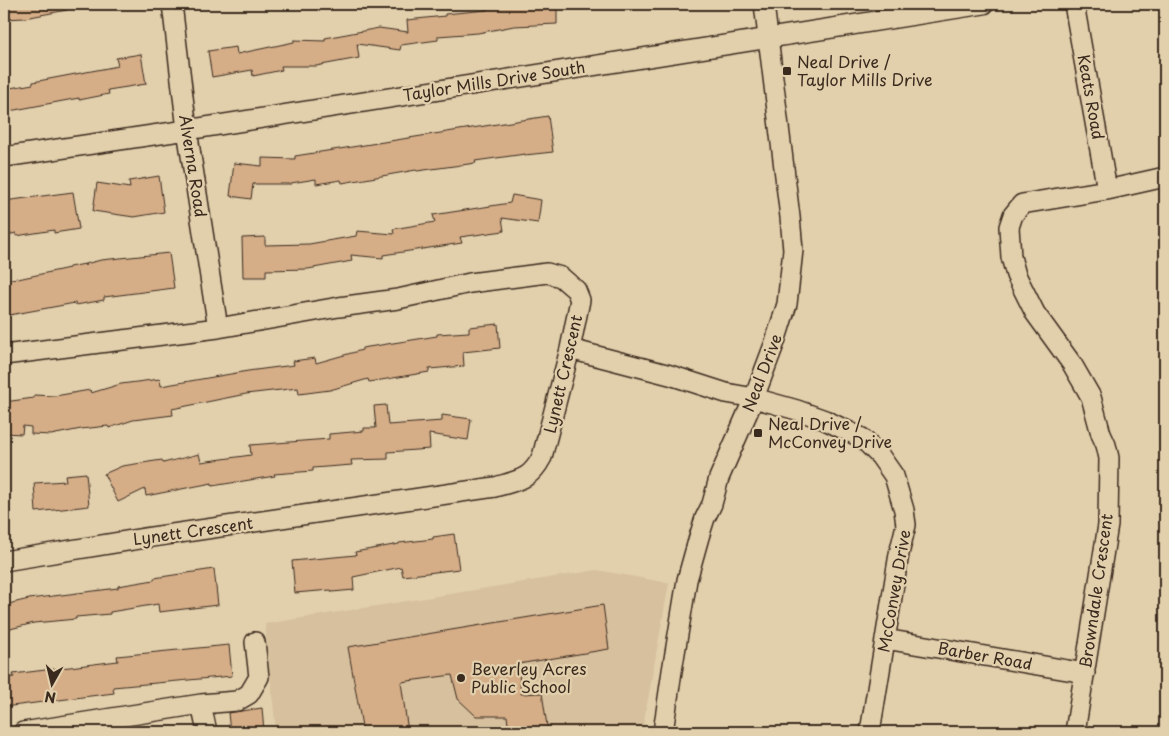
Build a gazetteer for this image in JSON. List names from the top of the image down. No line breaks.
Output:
{"streets":{"street":["Taylor Mills Drive South","Keats Road","Alverna Road","Neal Drive","Lynett Crescent","McConvey Drive","Browndale Crescent","Barber Road"]},"crossings":[["Taylor Mills Drive South","Alverna Road"],["Taylor Mills Drive South","Neal Drive"],["Keats Road","Browndale Crescent"],["Alverna Road","Lynett Crescent"],["Neal Drive","McConvey Drive"],["Lynett Crescent","McConvey Drive"],["McConvey Drive","Barber Road"],["Browndale Crescent","Barber Road"]],"places":{"transit":["Neal Drive / Taylor Mills Drive","Neal Drive / McConvey Drive"],"other":["Beverley Acres Public School"]},"north":"bottom"}
